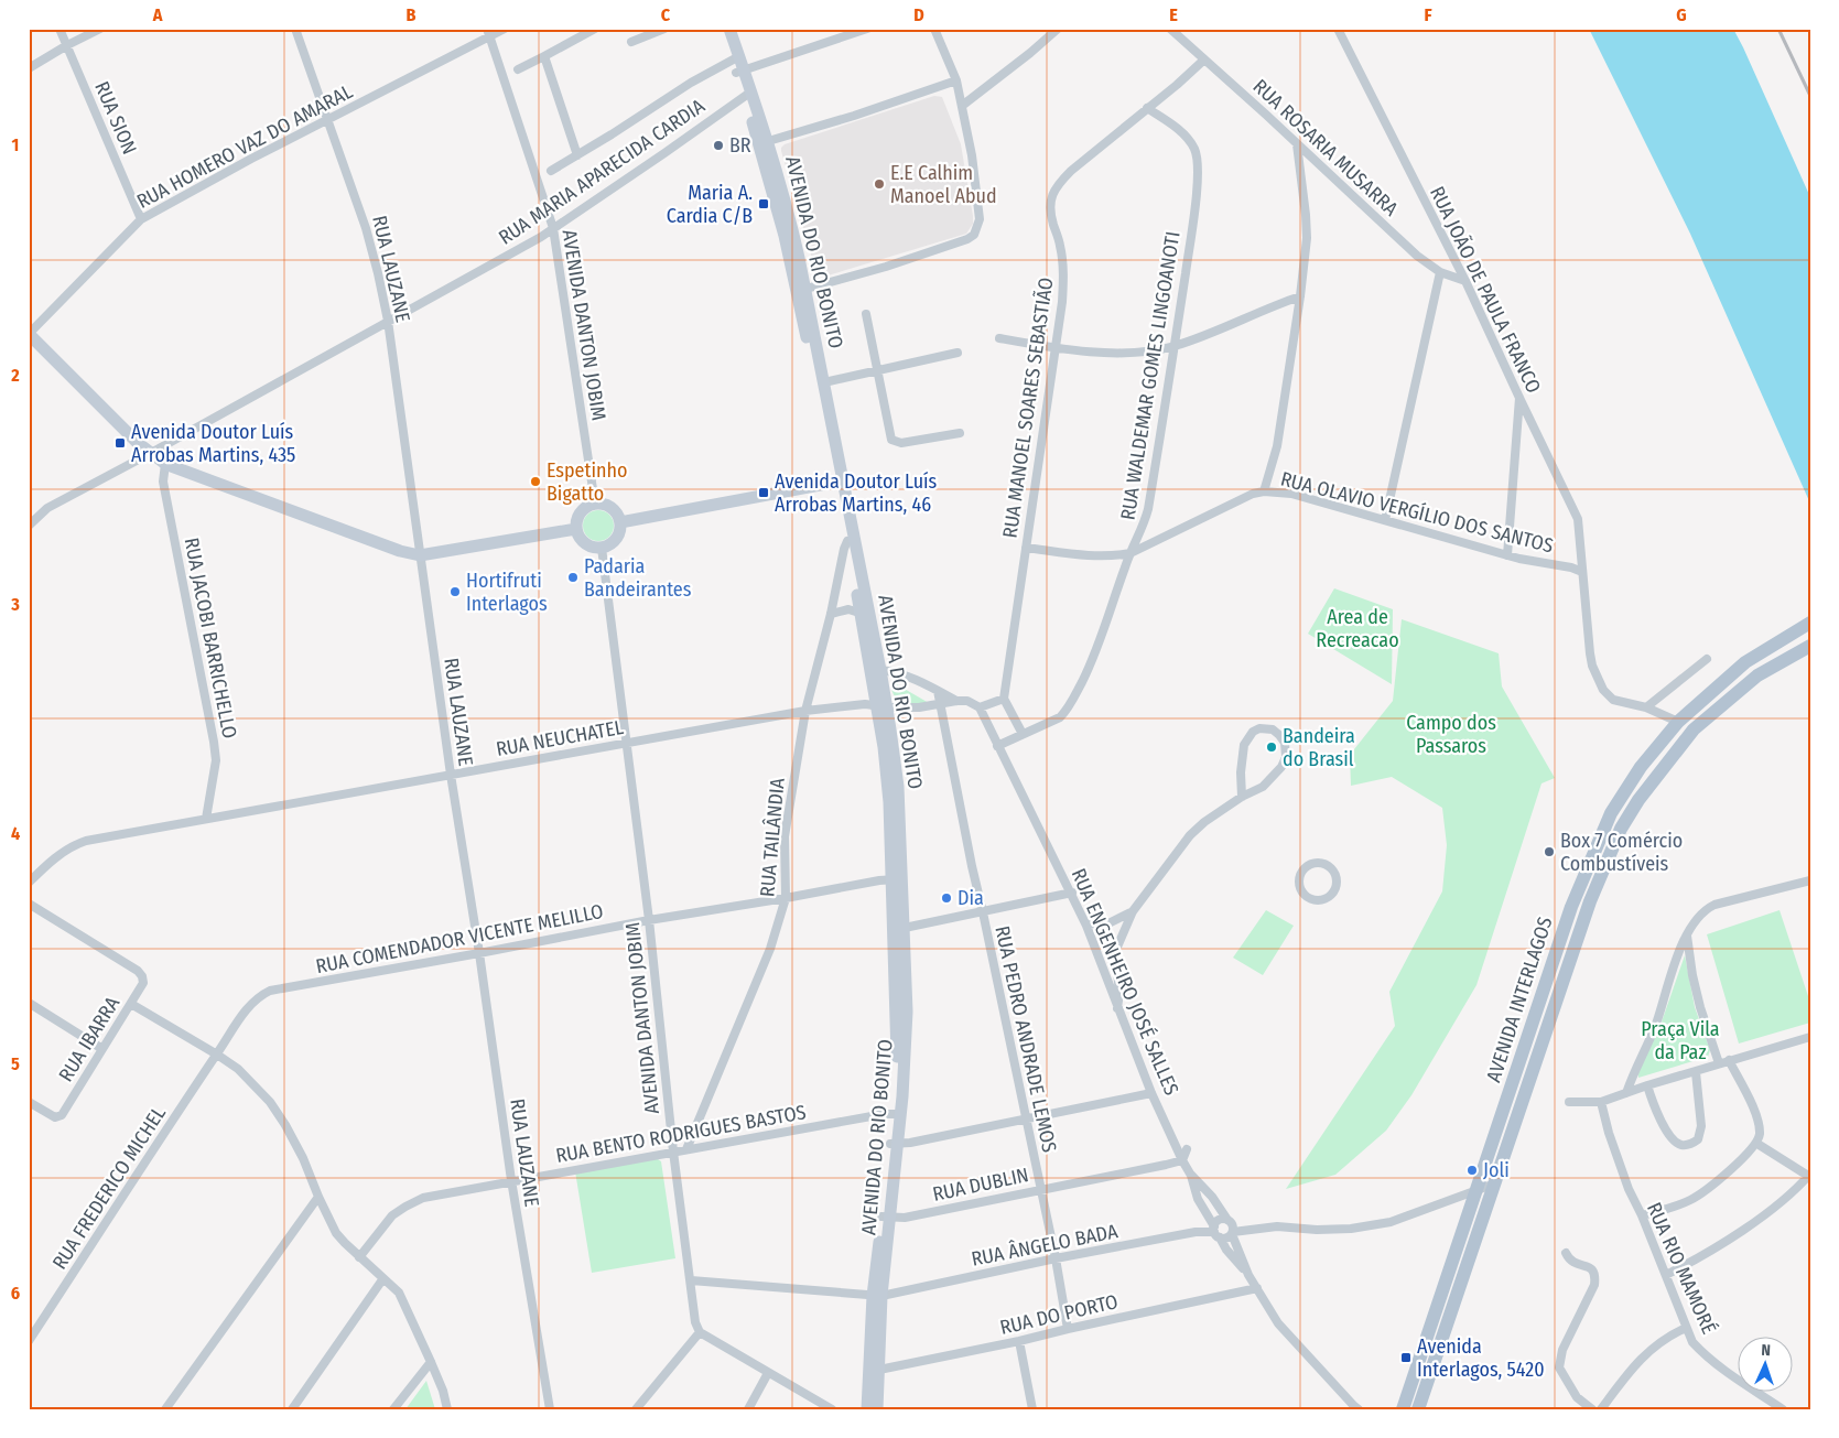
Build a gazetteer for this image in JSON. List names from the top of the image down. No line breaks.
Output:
{"streets":{"main road":["AVENIDA DO RIO BONITO","AVENIDA INTERLAGOS"],"street":["RUA SION","RUA HOMERO VAZ DO AMARAL","RUA ROSARIA MUSARRA","RUA MARIA APARECIDA CARDIA","RUA LAUZANE","RUA JOÃO DE PAULA FRANCO","AVENIDA DANTON JOBIM","RUA WALDEMAR GOMES LINGOANOTI","RUA MANOEL SOARES SEBASTIÃO","RUA OLAVIO VERGÍLIO DOS SANTOS","RUA JACOBI BARRICHELLO","RUA NEUCHATEL","RUA TAILÂNDIA","RUA COMENDADOR VICENTE MELILLO","RUA ENGENHEIRO JOSÉ SALLES","RUA IBARRA","RUA PEDRO ANDRADE LEMOS","RUA BENTO RODRIGUES BASTOS","RUA DUBLIN","RUA FREDERICO MICHEL","RUA ÂNGELO BADA","RUA RIO MAMORÉ","RUA DO PORTO"]},"crossings":[["RUA SION","RUA HOMERO VAZ DO AMARAL"],["RUA HOMERO VAZ DO AMARAL","RUA LAUZANE"],["RUA HOMERO VAZ DO AMARAL","AVENIDA DANTON JOBIM"],["RUA ROSARIA MUSARRA","RUA JOÃO DE PAULA FRANCO"],["RUA ROSARIA MUSARRA","RUA MANOEL SOARES SEBASTIÃO"],["RUA MARIA APARECIDA CARDIA","AVENIDA DO RIO BONITO"],["RUA MARIA APARECIDA CARDIA","RUA LAUZANE"],["RUA MARIA APARECIDA CARDIA","AVENIDA DANTON JOBIM"],["AVENIDA DO RIO BONITO","RUA NEUCHATEL"],["AVENIDA DO RIO BONITO","RUA TAILÂNDIA"],["AVENIDA DO RIO BONITO","RUA COMENDADOR VICENTE MELILLO"],["AVENIDA DO RIO BONITO","RUA BENTO RODRIGUES BASTOS"],["AVENIDA DO RIO BONITO","RUA DUBLIN"],["AVENIDA DO RIO BONITO","RUA ÂNGELO BADA"],["AVENIDA DO RIO BONITO","RUA DO PORTO"],["RUA LAUZANE","RUA NEUCHATEL"],["RUA LAUZANE","RUA COMENDADOR VICENTE MELILLO"],["RUA LAUZANE","RUA BENTO RODRIGUES BASTOS"],["RUA JOÃO DE PAULA FRANCO","RUA OLAVIO VERGÍLIO DOS SANTOS"],["RUA JOÃO DE PAULA FRANCO","AVENIDA INTERLAGOS"],["AVENIDA DANTON JOBIM","RUA NEUCHATEL"],["AVENIDA DANTON JOBIM","RUA COMENDADOR VICENTE MELILLO"],["AVENIDA DANTON JOBIM","RUA BENTO RODRIGUES BASTOS"],["AVENIDA DANTON JOBIM","RUA ÂNGELO BADA"],["RUA WALDEMAR GOMES LINGOANOTI","RUA MANOEL SOARES SEBASTIÃO"],["RUA WALDEMAR GOMES LINGOANOTI","RUA OLAVIO VERGÍLIO DOS SANTOS"],["RUA WALDEMAR GOMES LINGOANOTI","RUA ENGENHEIRO JOSÉ SALLES"],["RUA MANOEL SOARES SEBASTIÃO","RUA OLAVIO VERGÍLIO DOS SANTOS"],["RUA JACOBI BARRICHELLO","RUA NEUCHATEL"],["RUA NEUCHATEL","RUA TAILÂNDIA"],["RUA NEUCHATEL","RUA PEDRO ANDRADE LEMOS"],["RUA TAILÂNDIA","RUA COMENDADOR VICENTE MELILLO"],["RUA TAILÂNDIA","RUA BENTO RODRIGUES BASTOS"],["RUA COMENDADOR VICENTE MELILLO","RUA FREDERICO MICHEL"],["RUA ENGENHEIRO JOSÉ SALLES","RUA DUBLIN"],["RUA ENGENHEIRO JOSÉ SALLES","RUA ÂNGELO BADA"],["RUA ENGENHEIRO JOSÉ SALLES","RUA DO PORTO"],["RUA PEDRO ANDRADE LEMOS","RUA DUBLIN"],["RUA PEDRO ANDRADE LEMOS","RUA ÂNGELO BADA"],["RUA PEDRO ANDRADE LEMOS","RUA DO PORTO"]],"parks":["Area de Recreacao","Campo dos Passaros","Praça Vila da Paz"],"places":{"other":["BR","E.E Calhim Manoel Abud","Espetinho Bigatto","Padaria Bandeirantes","Hortifruti Interlagos","Bandeira do Brasil","Box 7 Comércio Combustíveis","Dia","Joli"],"transit":["Maria A. Cardia C/B","Avenida Doutor Luís Arrobas Martins, 435","Avenida Doutor Luís Arrobas Martins, 46","Avenida Interlagos, 5420"]},"north":"top","grid":{"columns":["A","B","C","D","E","F","G"],"rows":["1","2","3","4","5","6"]}}
